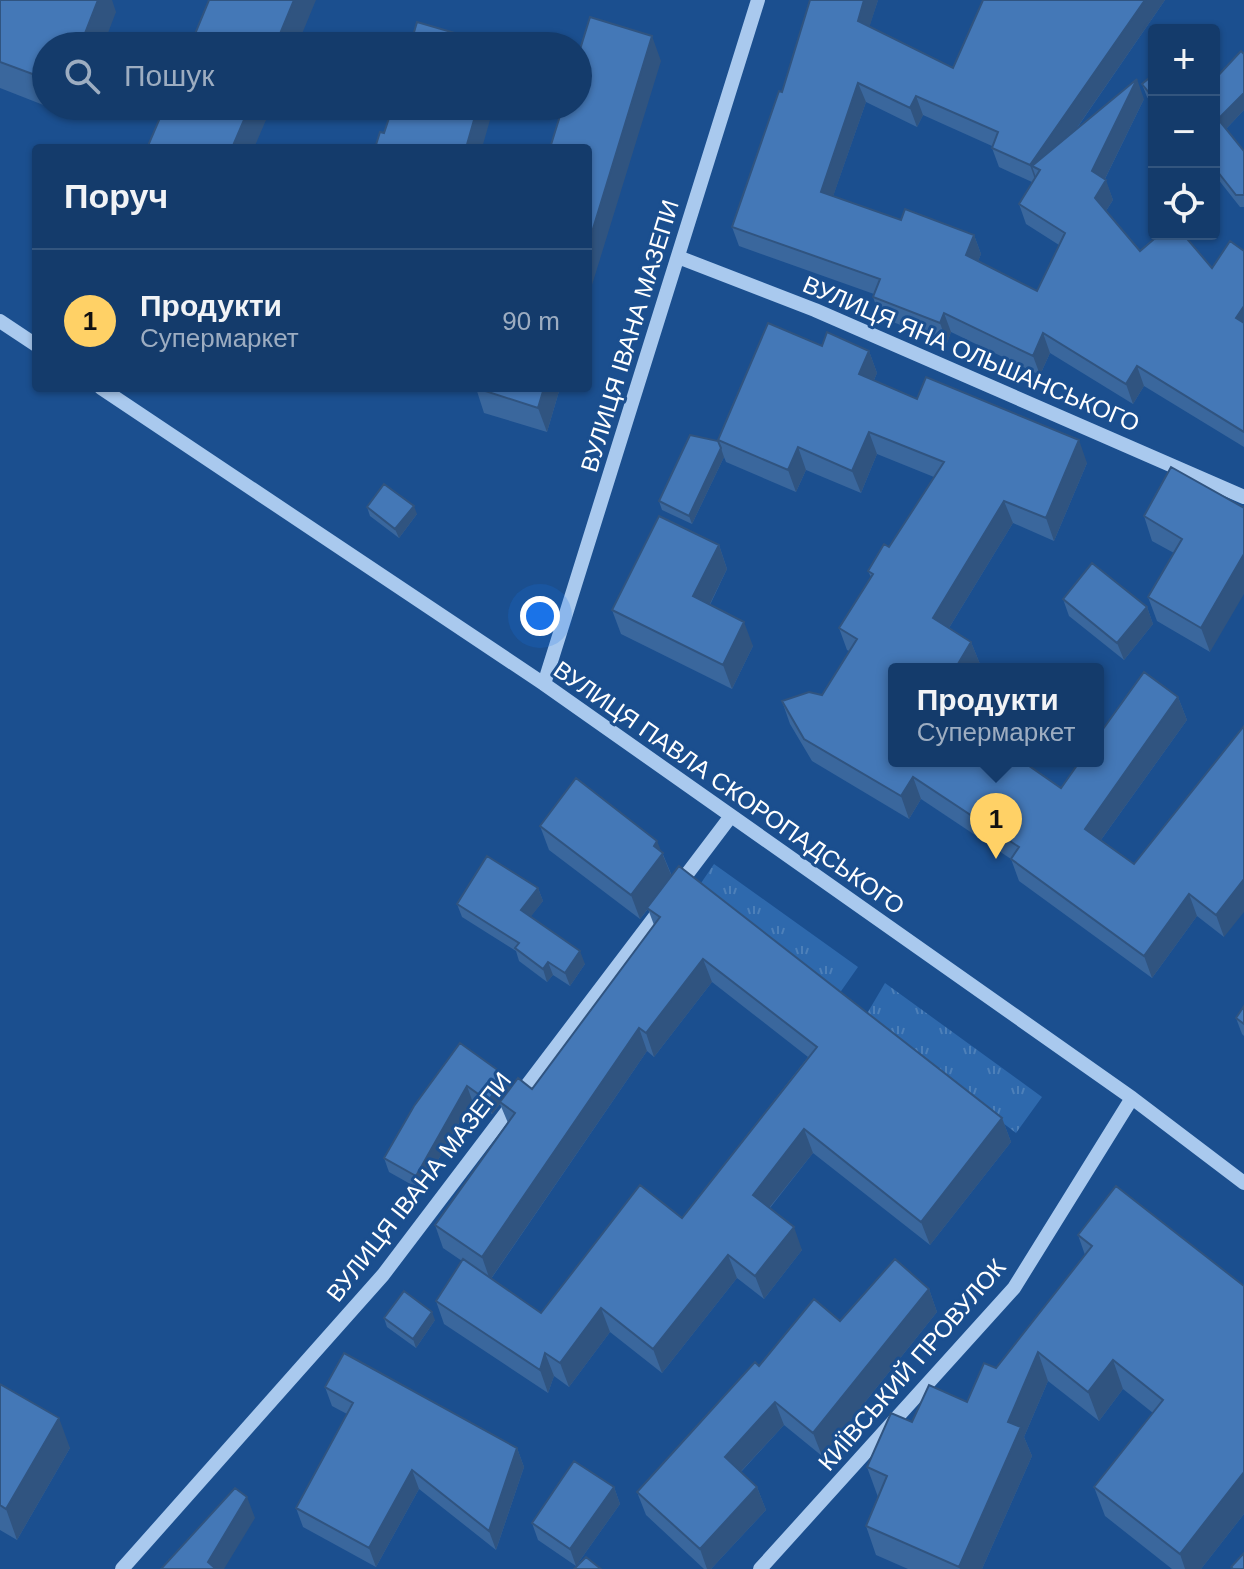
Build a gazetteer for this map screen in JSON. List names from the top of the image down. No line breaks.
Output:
{"streets":{"street":["ВУЛИЦЯ ІВАНА МАЗЕПИ","ВУЛИЦЯ ЯНА ОЛЬШАНСЬКОГО","ВУЛИЦЯ ПАВЛА СКОРОПАДСЬКОГО","КИЇВСЬКИЙ ПРОВУЛОК"]},"crossings":[["ВУЛИЦЯ ІВАНА МАЗЕПИ","ВУЛИЦЯ ЯНА ОЛЬШАНСЬКОГО"],["ВУЛИЦЯ ІВАНА МАЗЕПИ","ВУЛИЦЯ ПАВЛА СКОРОПАДСЬКОГО"],["ВУЛИЦЯ ПАВЛА СКОРОПАДСЬКОГО","КИЇВСЬКИЙ ПРОВУЛОК"]],"page":{"map_buttons":["+","−"],"search":"Пошук","heading":"Поруч","list":[{"mark":"1","name":"Продукти","note":"Супермаркет","value":"90 m"}],"popup":["Продукти","Супермаркет"],"pins":"1"}}
